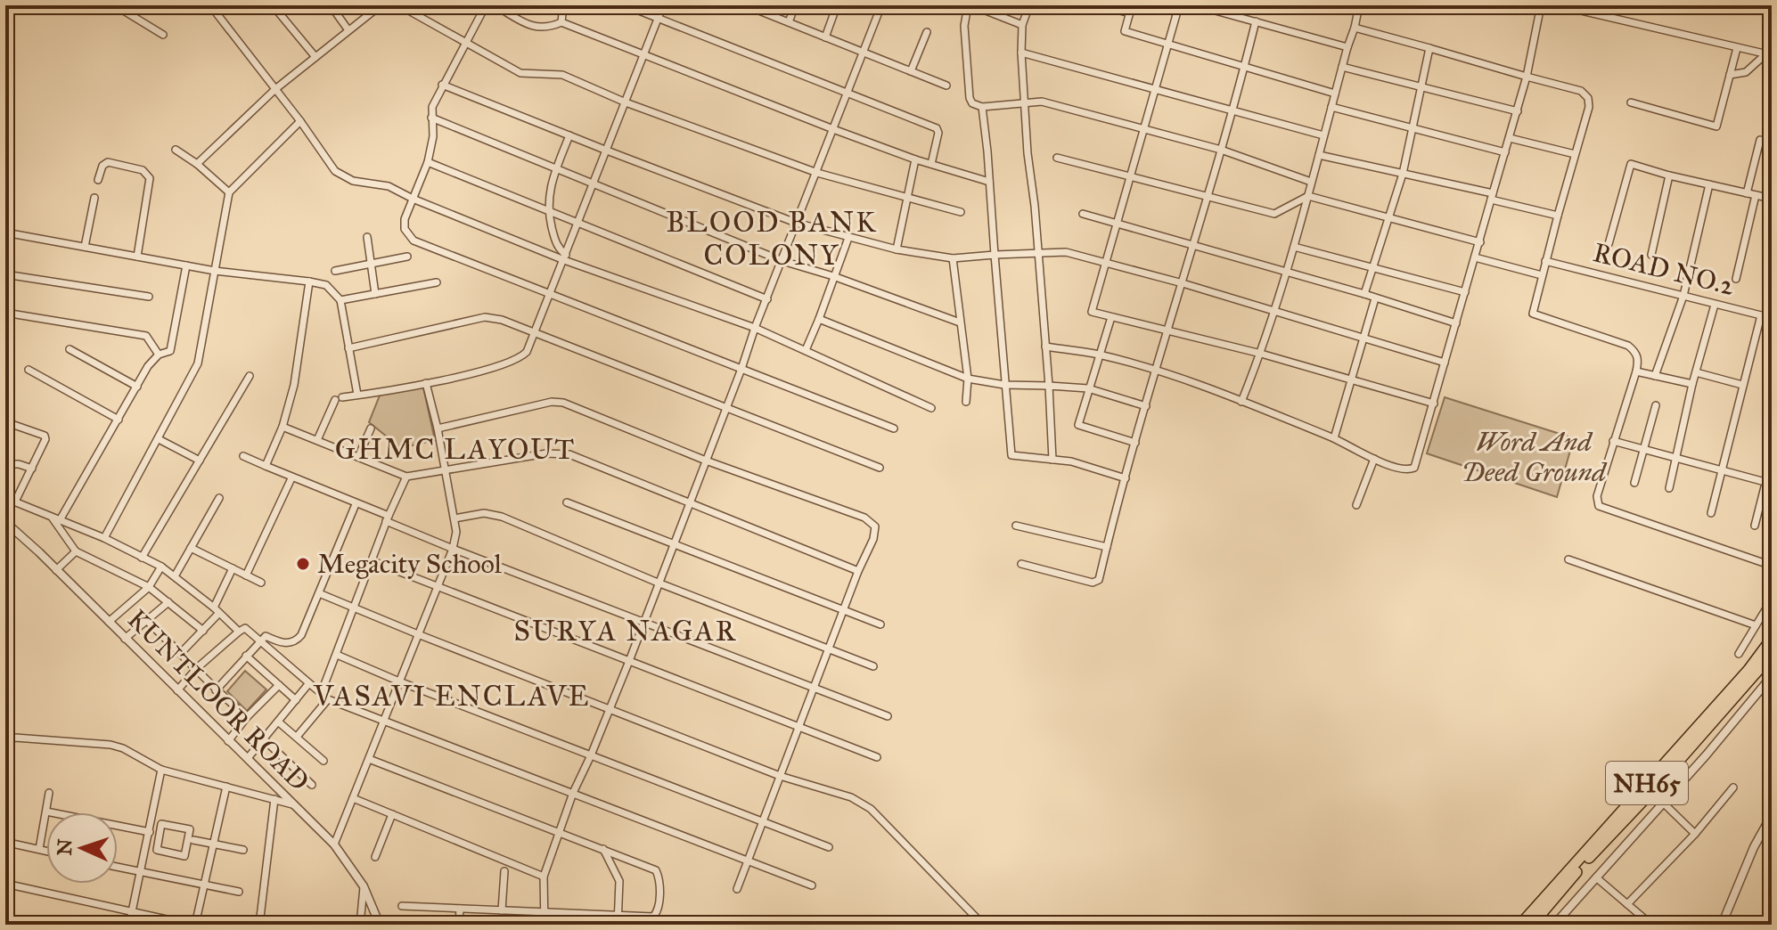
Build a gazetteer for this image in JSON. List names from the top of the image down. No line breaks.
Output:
{"streets":{"highway":["NH65"],"street":["ROAD NO.2","KUNTLOOR ROAD"]},"districts":["BLOOD BANK COLONY","GHMC LAYOUT","SURYA NAGAR","VASAVI ENCLAVE"],"parks":["Word And Deed Ground"],"places":["Megacity School"],"north":"left"}
